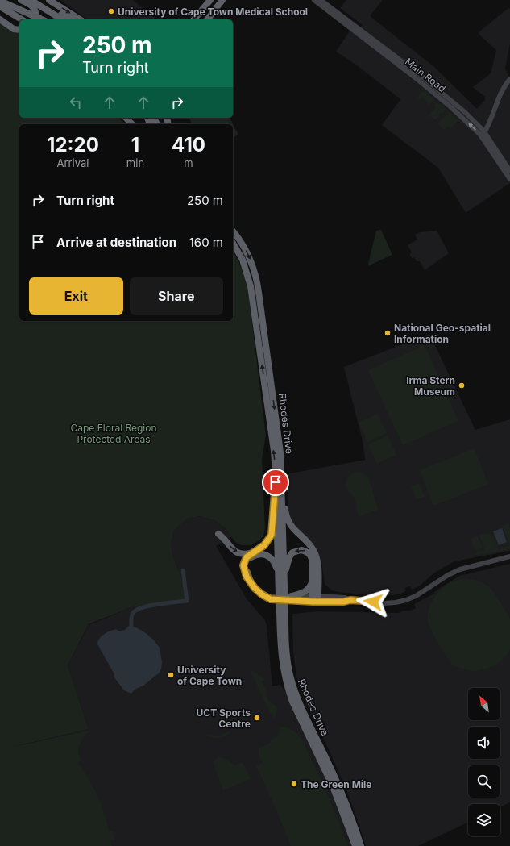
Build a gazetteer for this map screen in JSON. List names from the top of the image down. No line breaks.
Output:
{"streets":{"highway":["Rhodes Drive"],"main road":["Main Road"]},"parks":["Cape Floral Region Protected Areas"],"places":["University of Cape Town Medical School","National Geo-spatial Information","Irma Stern Museum","University of Cape Town","UCT Sports Centre","The Green Mile"],"north":"top left","page":{"turn":["250 m","Turn right"],"eta":["12:20","Arrival","1","min","410","m"],"list":[{"name":"Turn right","value":"250 m"},{"name":"Arrive at destination","value":"160 m"}],"buttons":["Exit","Share"]}}
